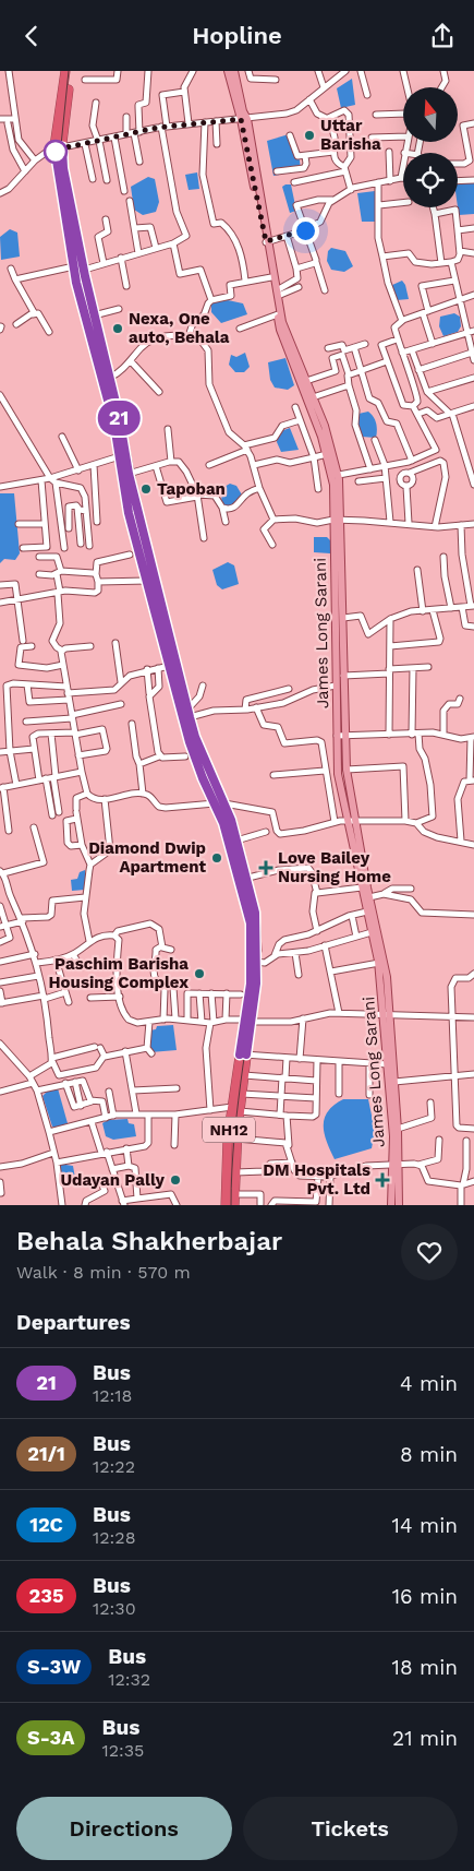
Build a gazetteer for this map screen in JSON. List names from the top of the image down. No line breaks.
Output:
{"streets":{"highway":["NH12"],"main road":["James Long Sarani"]},"places":{"other":["Uttar Barisha","Nexa, One auto, Behala","Tapoban","Diamond Dwip Apartment","Paschim Barisha Housing Complex","Udayan Pally"],"health":["Love Bailey Nursing Home","DM Hospitals Pvt. Ltd"]},"lines":["bus line 21"],"north":"top","page":{"header":"Hopline","on_map":"21","heading":[["Behala Shakherbajar","Walk · 8 min · 570 m"],"Departures"],"list":[{"mark":"21","name":"Bus","note":"12:18","value":"4 min"},{"mark":"21/1","name":"Bus","note":"12:22","value":"8 min"},{"mark":"12C","name":"Bus","note":"12:28","value":"14 min"},{"mark":"235","name":"Bus","note":"12:30","value":"16 min"},{"mark":"S-3W","name":"Bus","note":"12:32","value":"18 min"},{"mark":"S-3A","name":"Bus","note":"12:35","value":"21 min"}],"buttons":["Directions","Tickets"]}}
